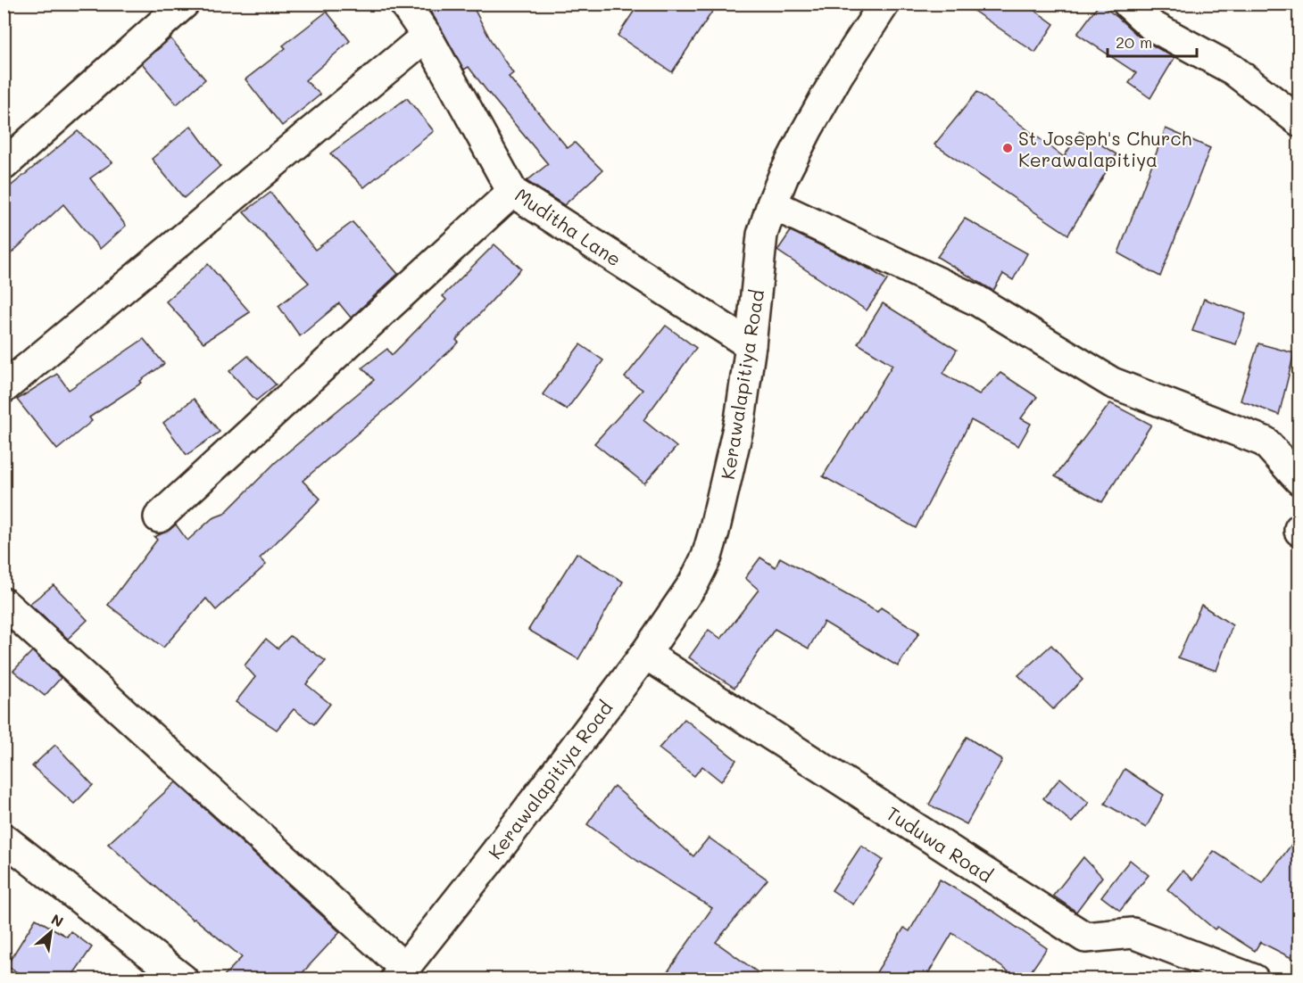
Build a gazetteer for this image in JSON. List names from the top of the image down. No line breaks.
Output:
{"streets":{"street":["Muditha Lane","Kerawalapitiya Road","Tuduwa Road"]},"crossings":[["Muditha Lane","Kerawalapitiya Road"],["Kerawalapitiya Road","Tuduwa Road"]],"places":["St Joseph's Church Kerawalapitiya"],"scale_bar":"20 m","north":"top right"}
